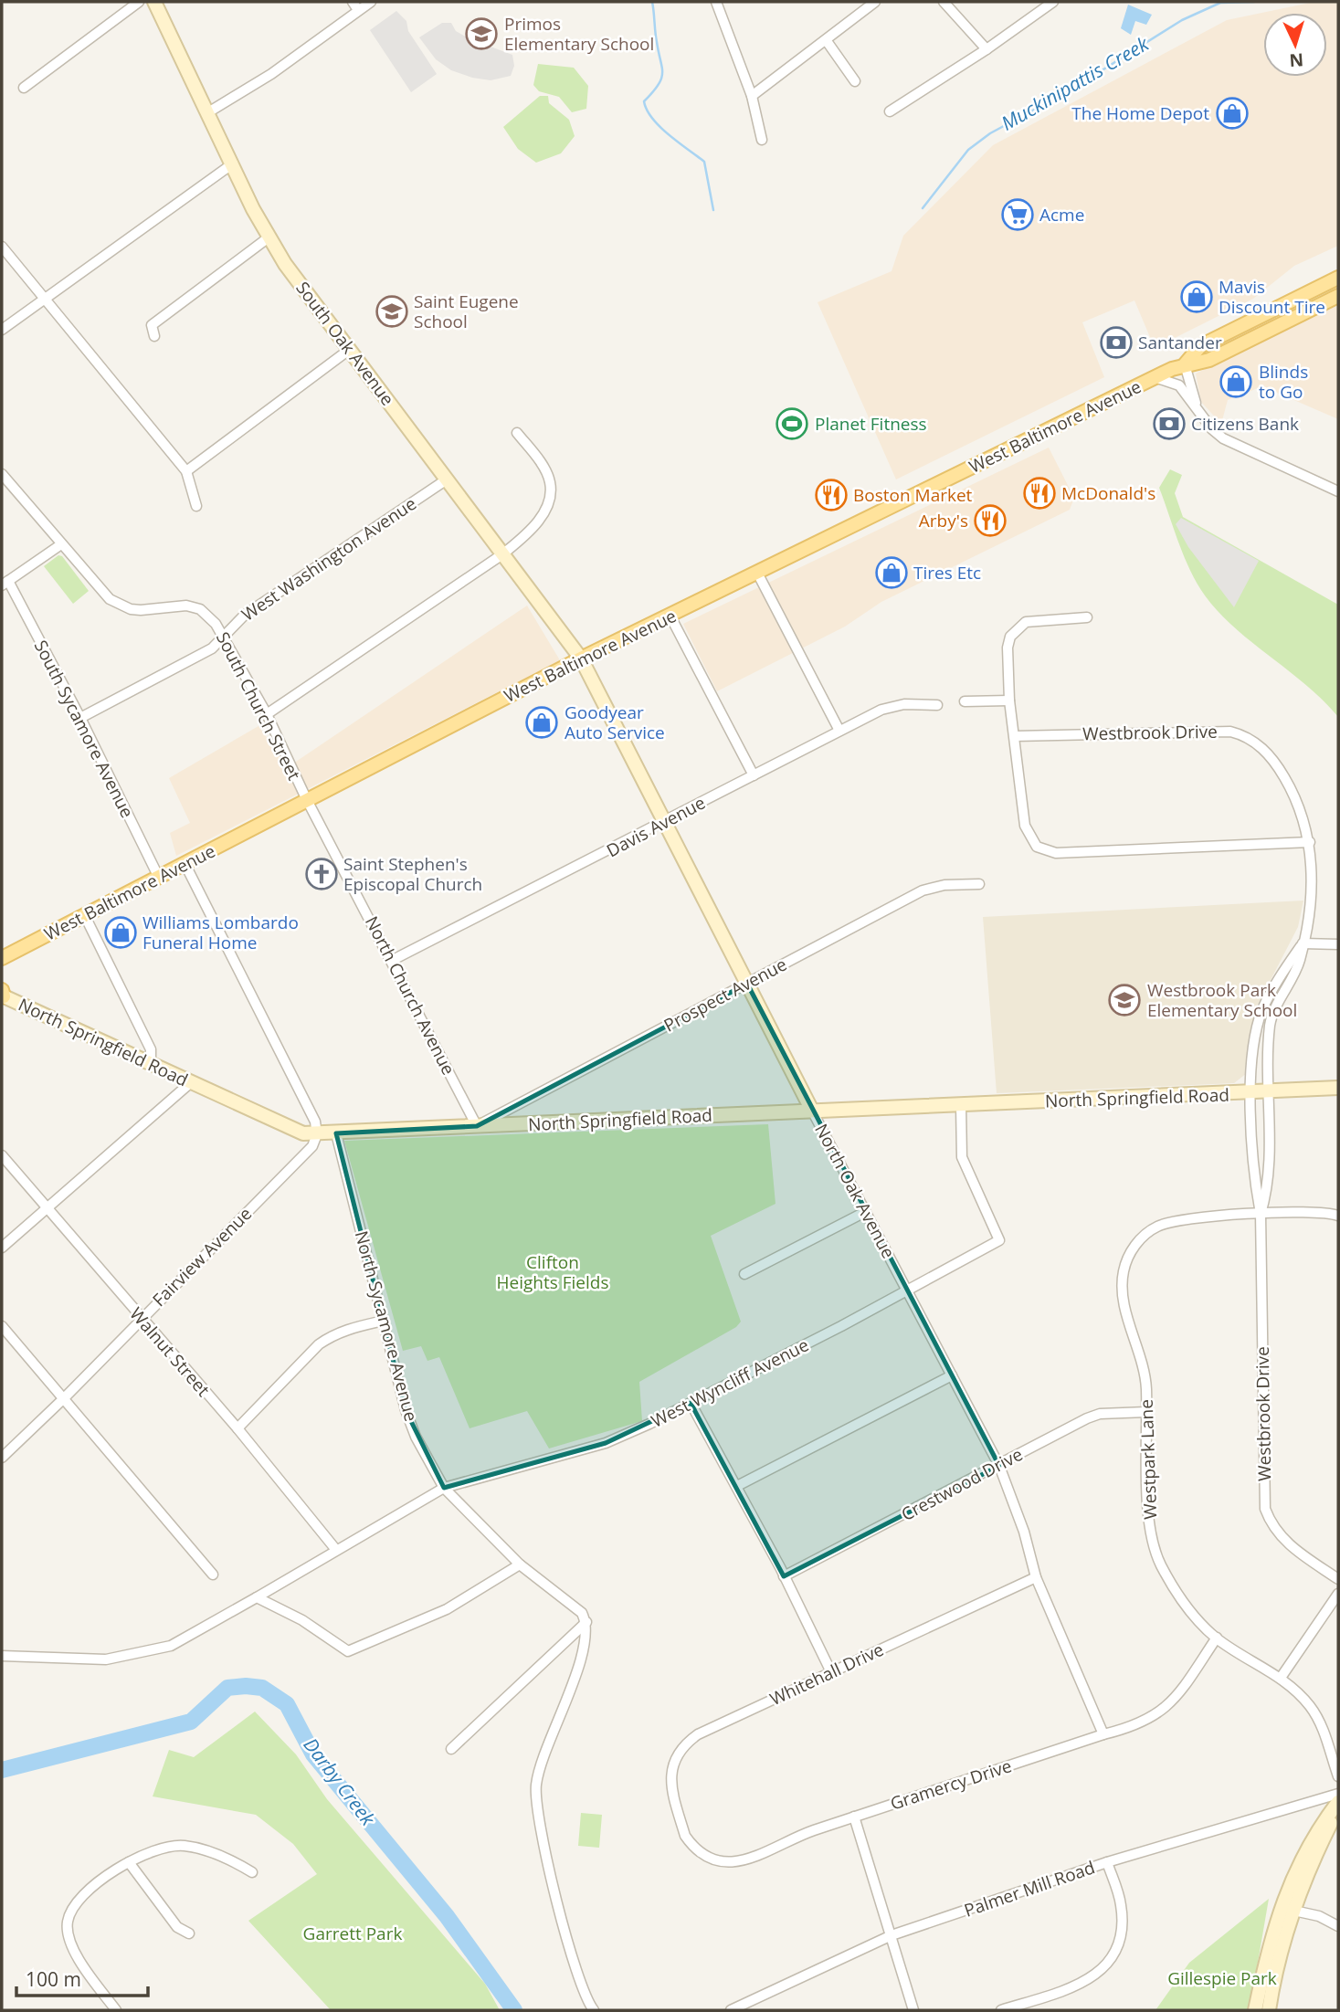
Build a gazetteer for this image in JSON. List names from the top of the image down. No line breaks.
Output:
{"streets":{"main road":["South Oak Avenue","West Baltimore Avenue","North Springfield Road","North Oak Avenue"],"street":["West Washington Avenue","South Church Street","South Sycamore Avenue","Westbrook Drive","Davis Avenue","Prospect Avenue","North Church Avenue","Fairview Avenue","North Sycamore Avenue","Walnut Street","West Wyncliff Avenue","Westpark Lane","Crestwood Drive","Whitehall Drive","Gramercy Drive","Palmer Mill Road"]},"crossings":[["South Oak Avenue","West Baltimore Avenue"],["South Oak Avenue","West Washington Avenue"],["South Oak Avenue","North Oak Avenue"],["West Baltimore Avenue","South Church Street"],["West Baltimore Avenue","South Sycamore Avenue"],["West Baltimore Avenue","North Church Avenue"],["West Baltimore Avenue","North Oak Avenue"],["West Washington Avenue","South Church Street"],["West Washington Avenue","South Sycamore Avenue"],["South Church Street","North Church Avenue"],["Westbrook Drive","North Springfield Road"],["Westbrook Drive","Westpark Lane"],["Davis Avenue","North Church Avenue"],["Davis Avenue","North Oak Avenue"],["Prospect Avenue","North Church Avenue"],["Prospect Avenue","North Springfield Road"],["Prospect Avenue","North Oak Avenue"],["North Church Avenue","North Springfield Road"],["North Springfield Road","North Oak Avenue"],["North Springfield Road","Fairview Avenue"],["North Springfield Road","North Sycamore Avenue"],["North Springfield Road","West Wyncliff Avenue"],["North Oak Avenue","West Wyncliff Avenue"],["North Oak Avenue","Crestwood Drive"],["North Oak Avenue","Whitehall Drive"],["North Oak Avenue","Gramercy Drive"],["Fairview Avenue","Walnut Street"],["North Sycamore Avenue","West Wyncliff Avenue"],["Walnut Street","West Wyncliff Avenue"],["Westpark Lane","Crestwood Drive"],["Westpark Lane","Gramercy Drive"],["Whitehall Drive","Gramercy Drive"]],"water":["Muckinipattis Creek","Darby Creek"],"parks":["Clifton Heights Fields","Garrett Park","Gillespie Park"],"places":{"school or university":["Primos Elementary School","Saint Eugene School","Westbrook Park Elementary School"],"shop":["The Home Depot","Mavis Discount Tire","Blinds to Go","Tires Etc","Goodyear Auto Service","Williams Lombardo Funeral Home"],"supermarket":["Acme"],"bank":["Santander","Citizens Bank"],"sports":["Planet Fitness"],"restaurant":["McDonald's","Boston Market","Arby's"],"church":["Saint Stephen's Episcopal Church"]},"scale_bar":"100 m","north":"bottom"}
